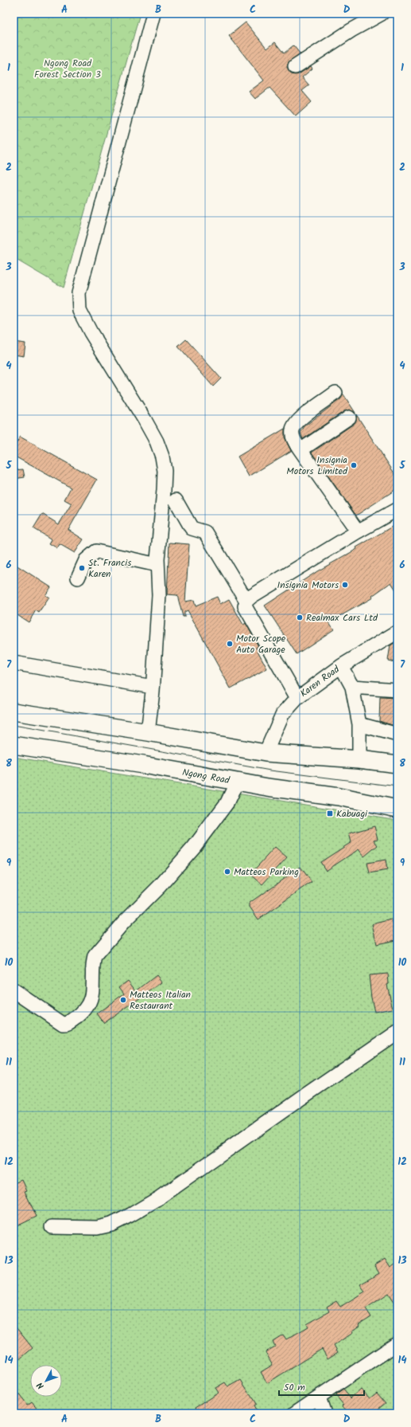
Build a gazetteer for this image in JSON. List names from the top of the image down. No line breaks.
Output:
{"streets":{"main road":["Ngong Road"],"street":["Karen Road"]},"parks":["Ngong Road Forest Section 3"],"places":{"other":["Insignia Motors Limited","St. Francis Karen","Insignia Motors","Realmax Cars Ltd","Motor Scope Auto Garage","Matteos Parking","Matteos Italian Restaurant"],"transit":["Kabuagi"]},"scale_bar":"50 m","north":"bottom left","grid":{"columns":["A","B","C","D"],"rows":["1","2","3","4","5","6","7","8","9","10","11","12","13","14"]}}
